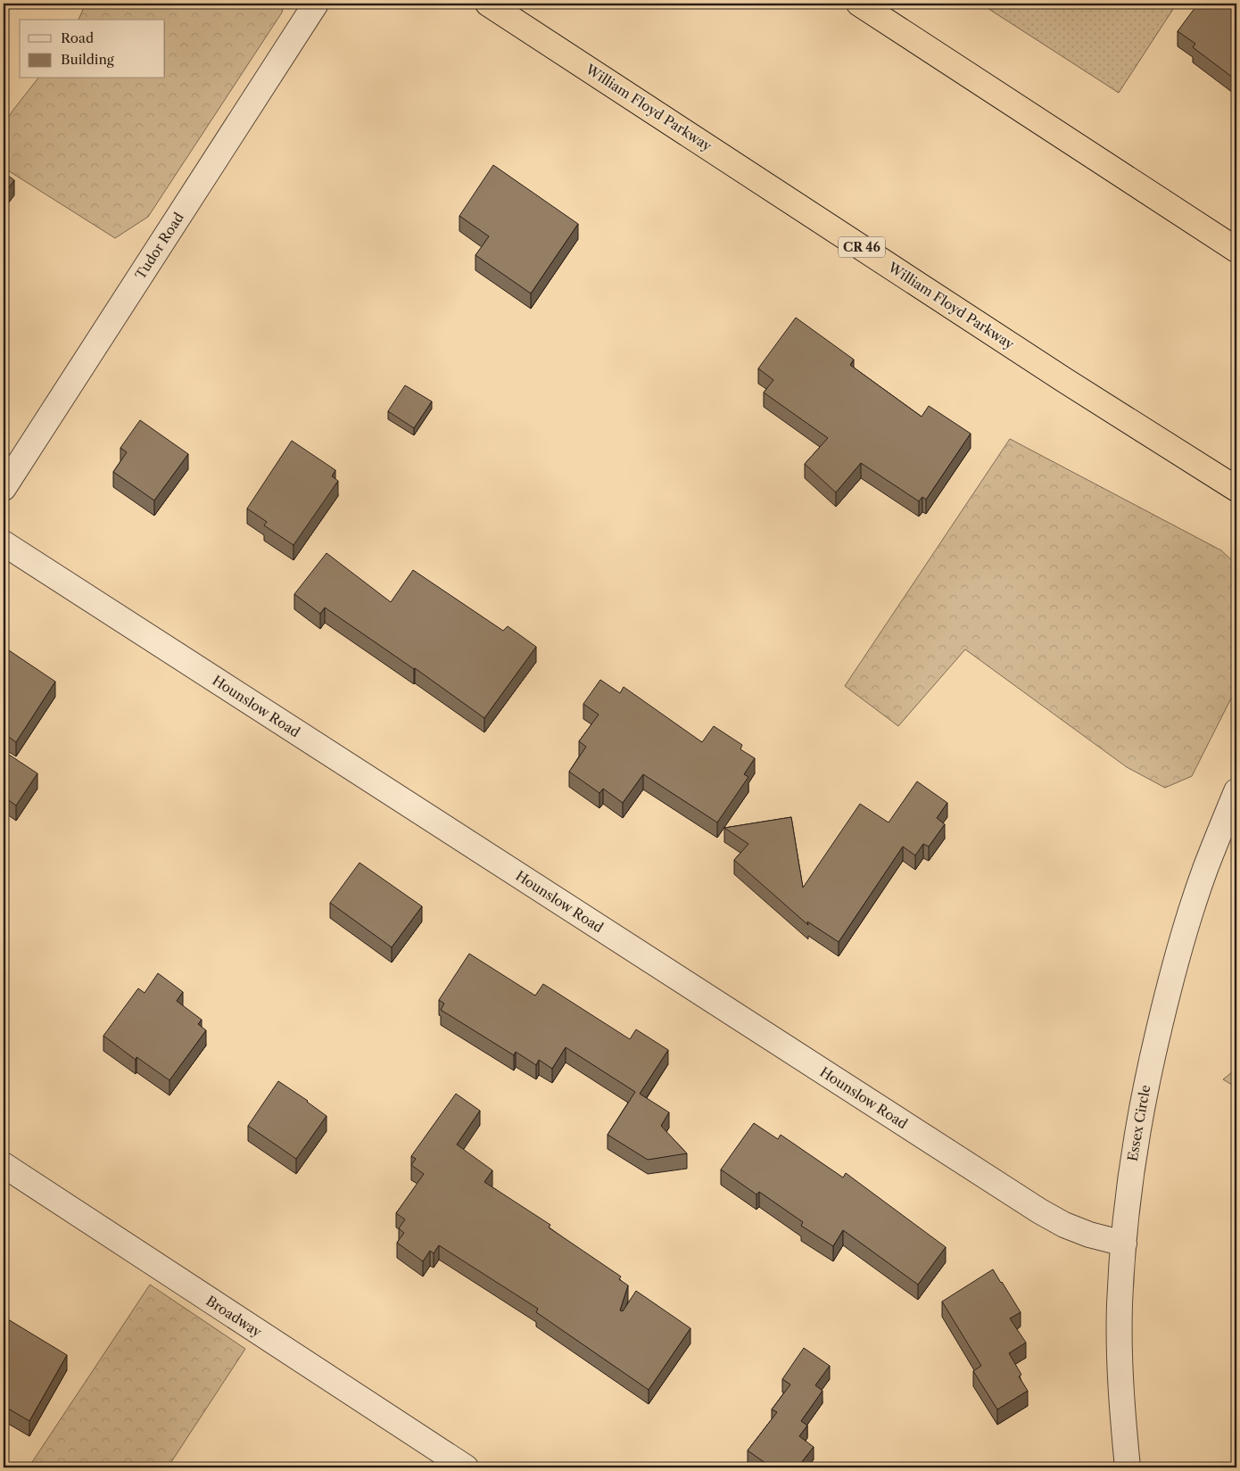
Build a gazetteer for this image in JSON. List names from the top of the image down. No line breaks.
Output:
{"streets":{"highway":["William Floyd Parkway","CR 46"],"street":["Tudor Road","Hounslow Road","Essex Circle","Broadway"]},"crossings":[["Hounslow Road","Essex Circle"]],"legend":["Road","Building"]}
